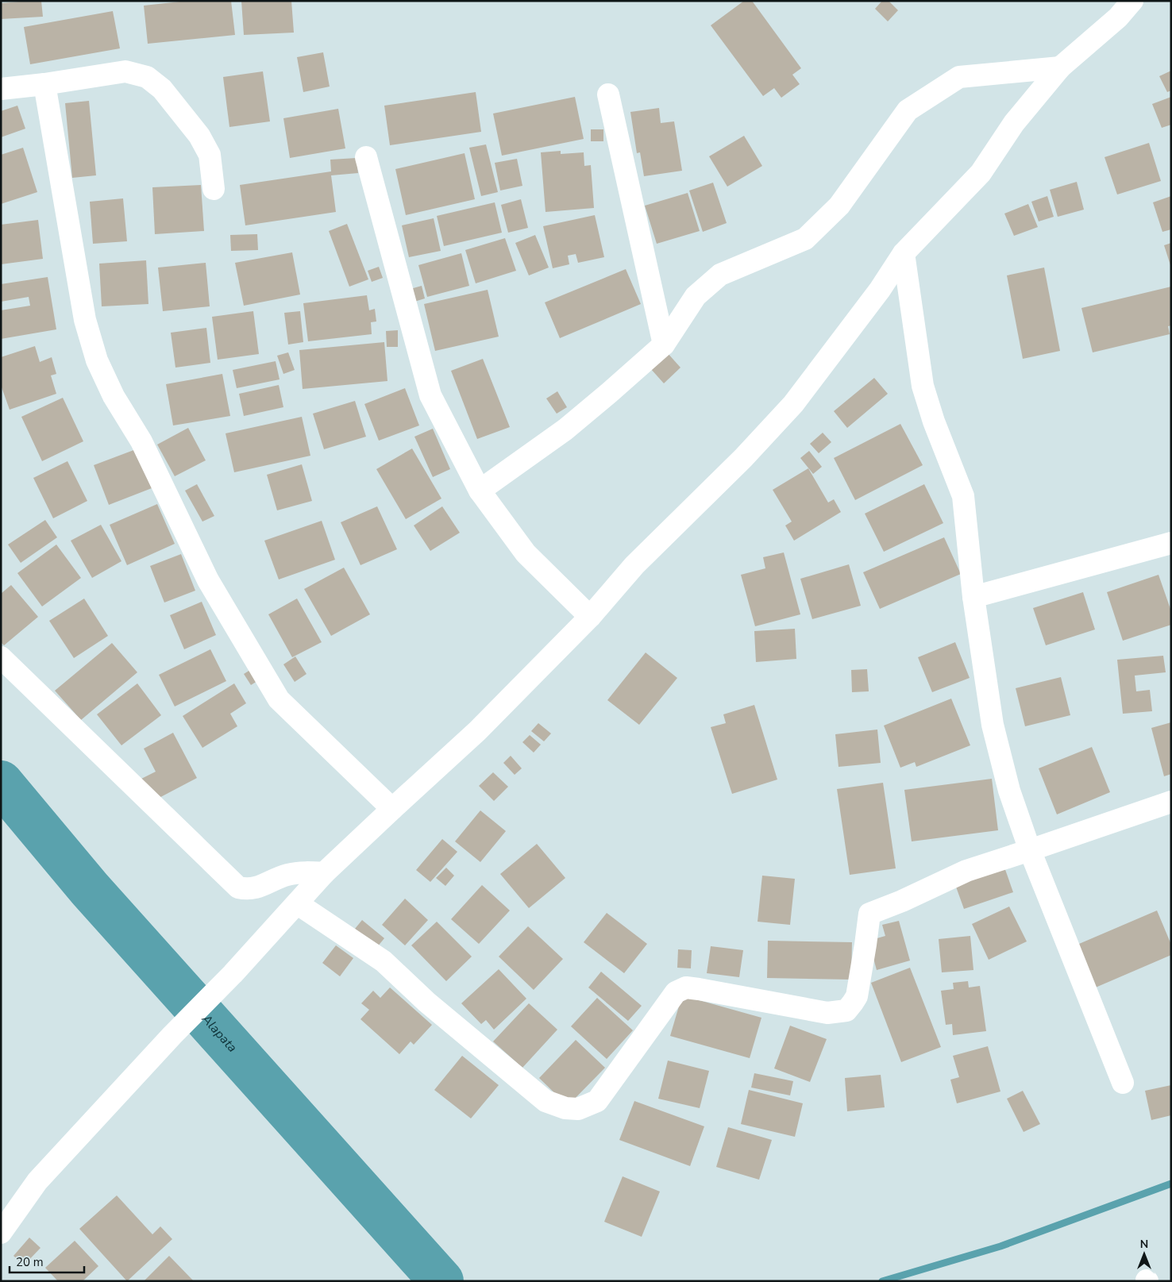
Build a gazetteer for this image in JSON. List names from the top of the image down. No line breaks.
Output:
{"water":["Alapata"],"scale_bar":"20 m","north":"top"}
